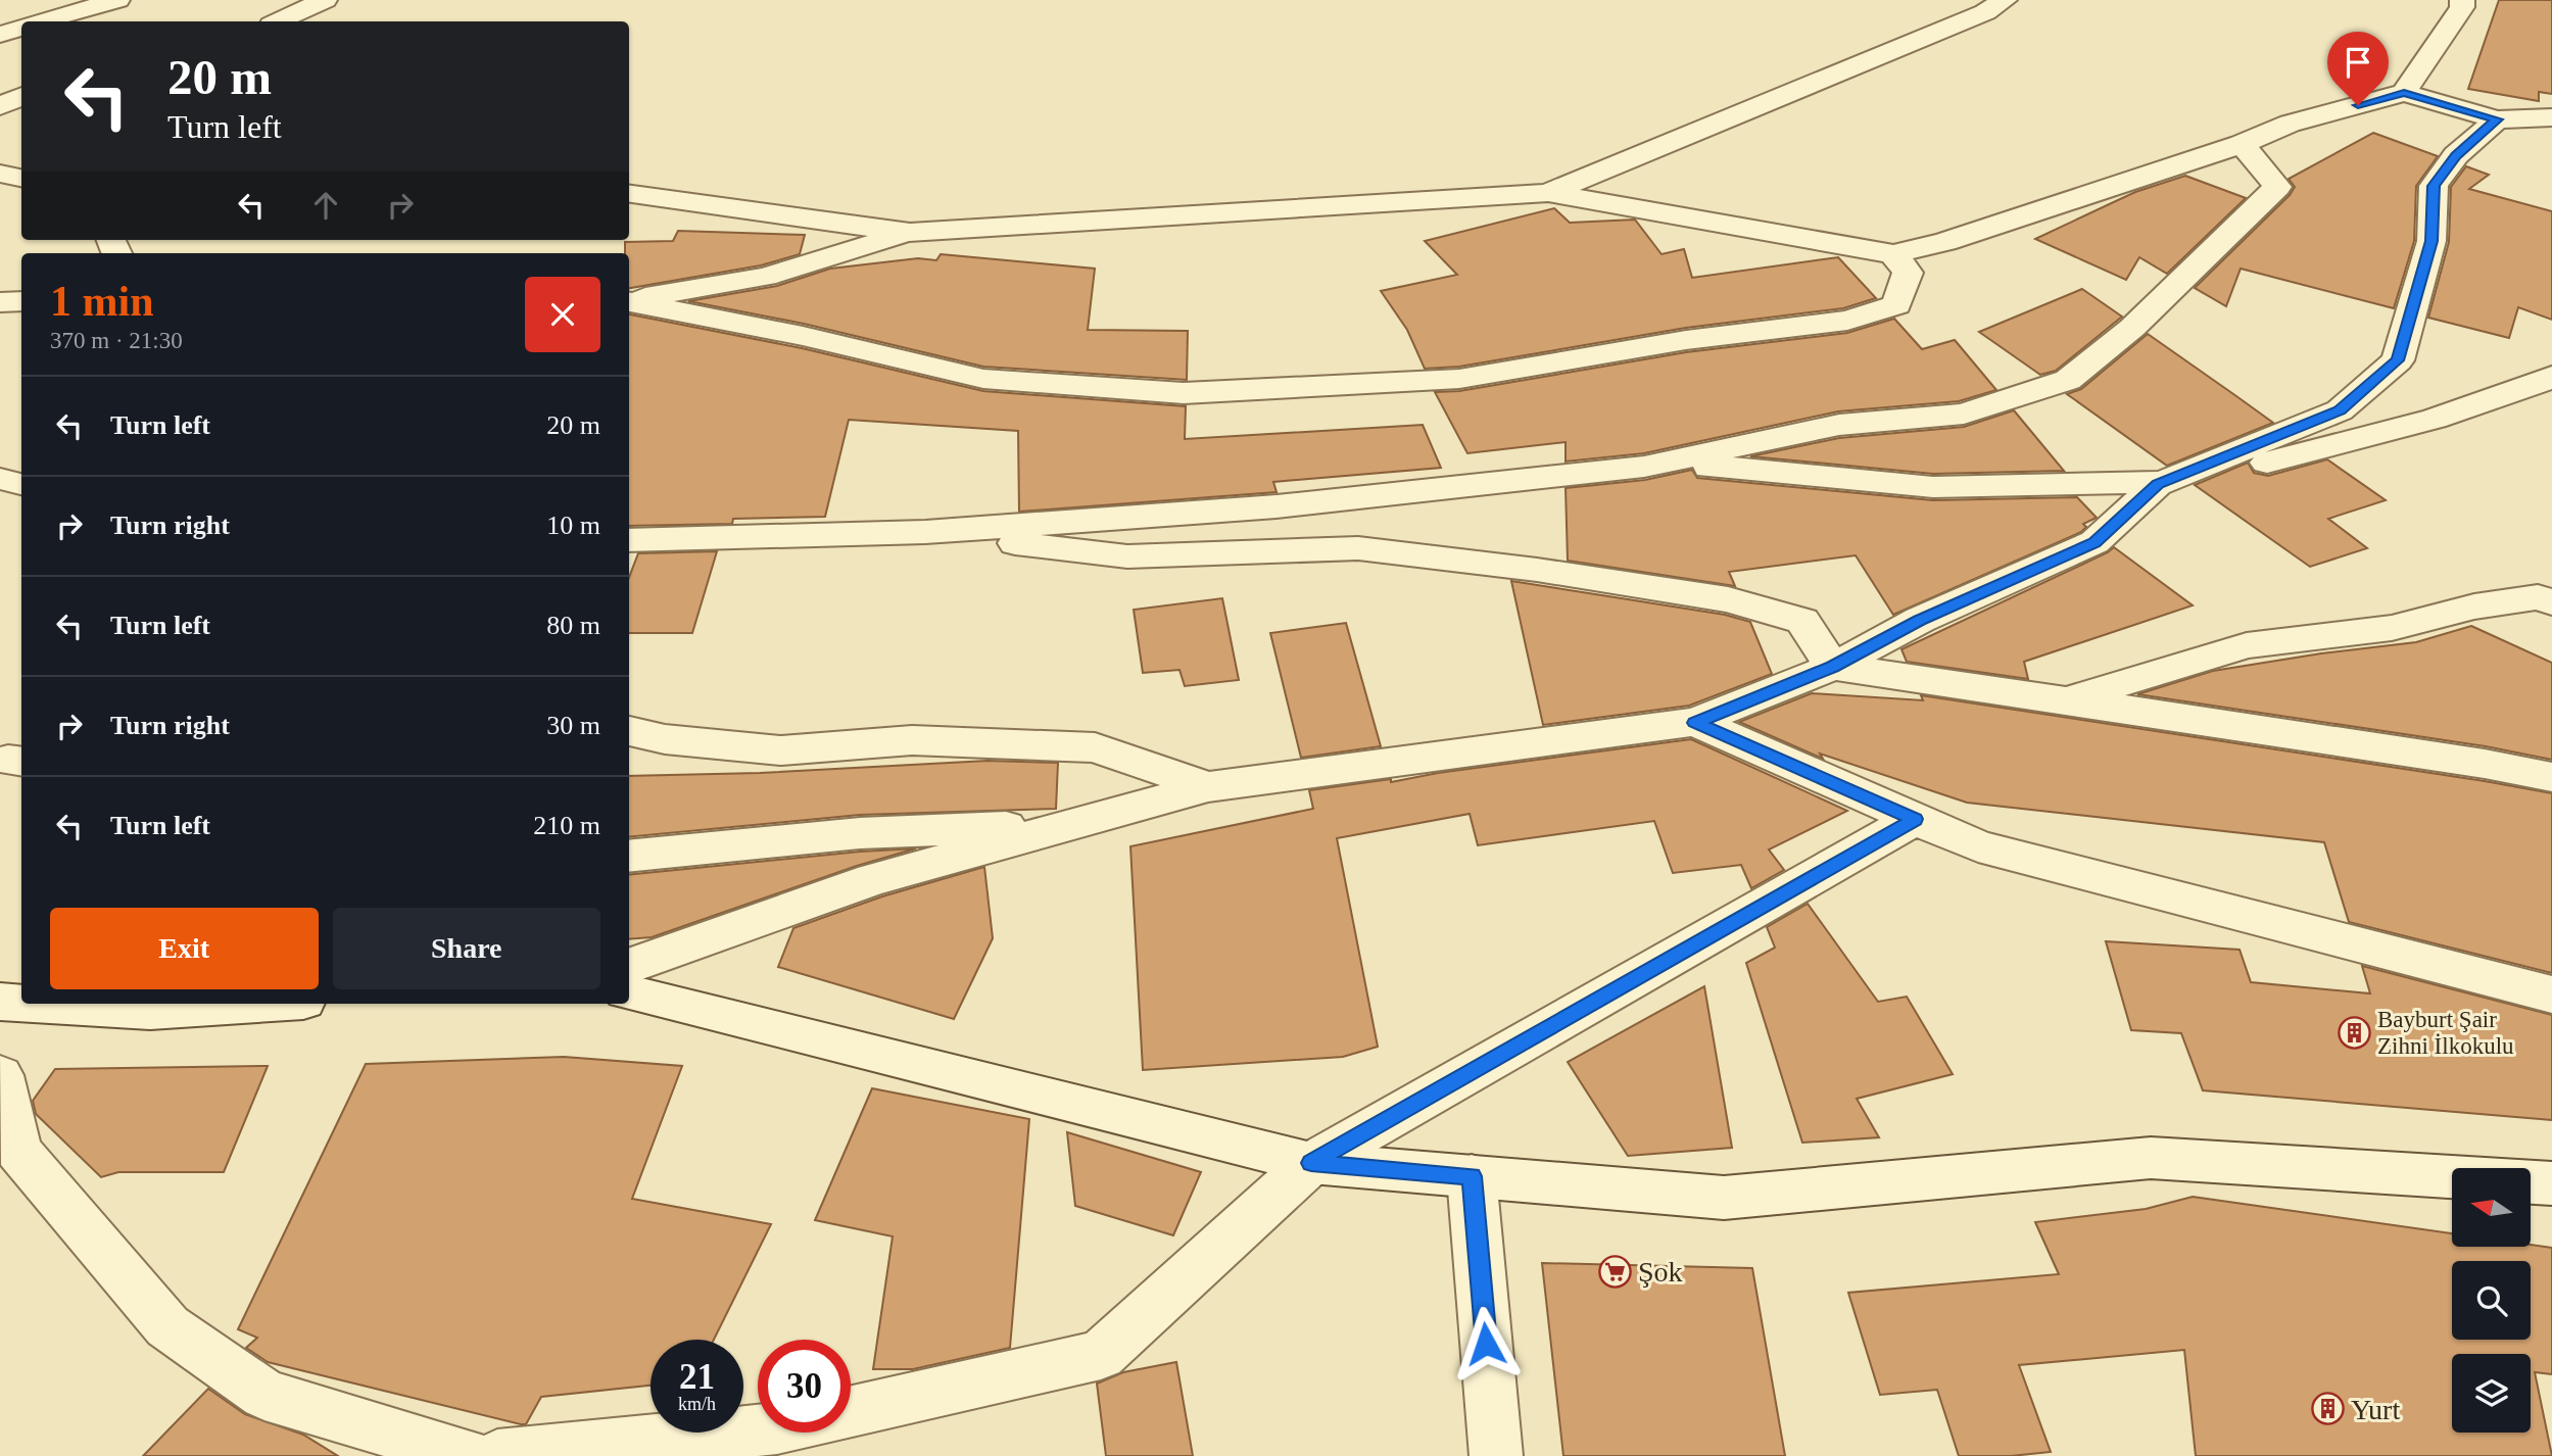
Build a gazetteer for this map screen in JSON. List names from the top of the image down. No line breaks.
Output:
{"places":{"building":["Bayburt Şair Zihni İlkokulu","Yurt"],"supermarket":["Şok"]},"north":"left","page":{"turn":["20 m","Turn left"],"heading":["1 min","370 m · 21:30"],"list":[{"name":"Turn left","value":"20 m"},{"name":"Turn right","value":"10 m"},{"name":"Turn left","value":"80 m"},{"name":"Turn right","value":"30 m"},{"name":"Turn left","value":"210 m"}],"buttons":["Exit","Share"],"speed":"21 km/h","limit":"30"}}
